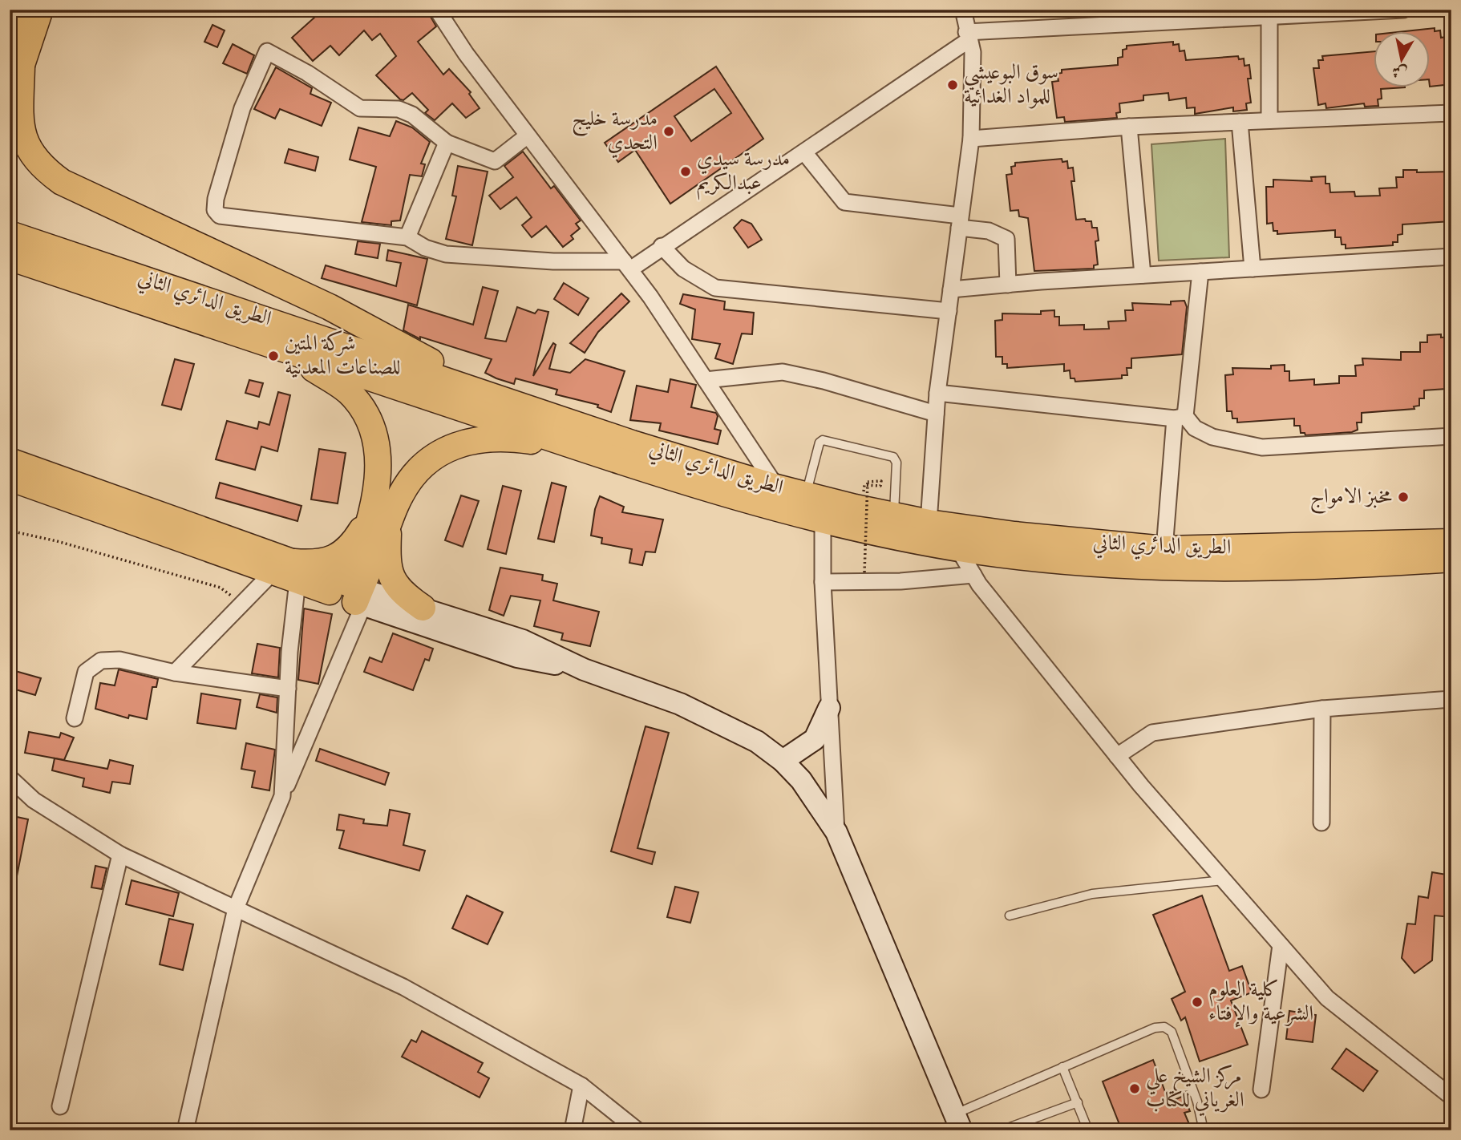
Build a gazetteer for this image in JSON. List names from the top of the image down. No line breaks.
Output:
{"streets":{"highway":["الطريق الدائري الثاني"]},"places":["سوق البوعيشي للمواد الغدائية","مدرسة خليج التحدي","مدرسة سيدي عبدالكريم","شركة المتين للصناعات المعدنية","مخبز الامواج","كلية العلوم الشرعية والإفتاء","مركز الشيخ علي الغرياني للكتاب"],"north":"bottom"}
